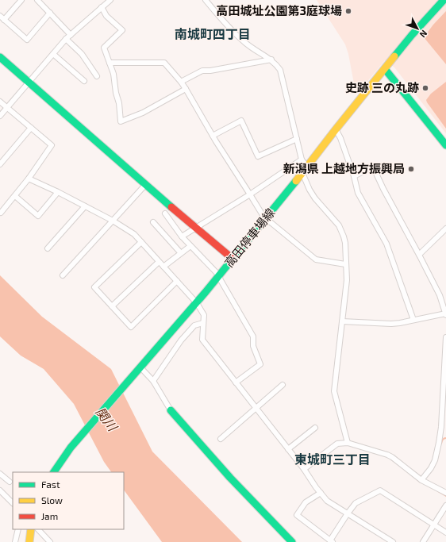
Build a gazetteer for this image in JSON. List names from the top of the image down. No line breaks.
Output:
{"streets":{"main road":["高田停車場線"]},"districts":["南城町四丁目","東城町三丁目"],"water":["関川"],"places":["高田城址公園第3庭球場","史跡 三の丸跡","新潟県 上越地方振興局"],"legend":["Fast","Slow","Jam"],"north":"bottom right"}
